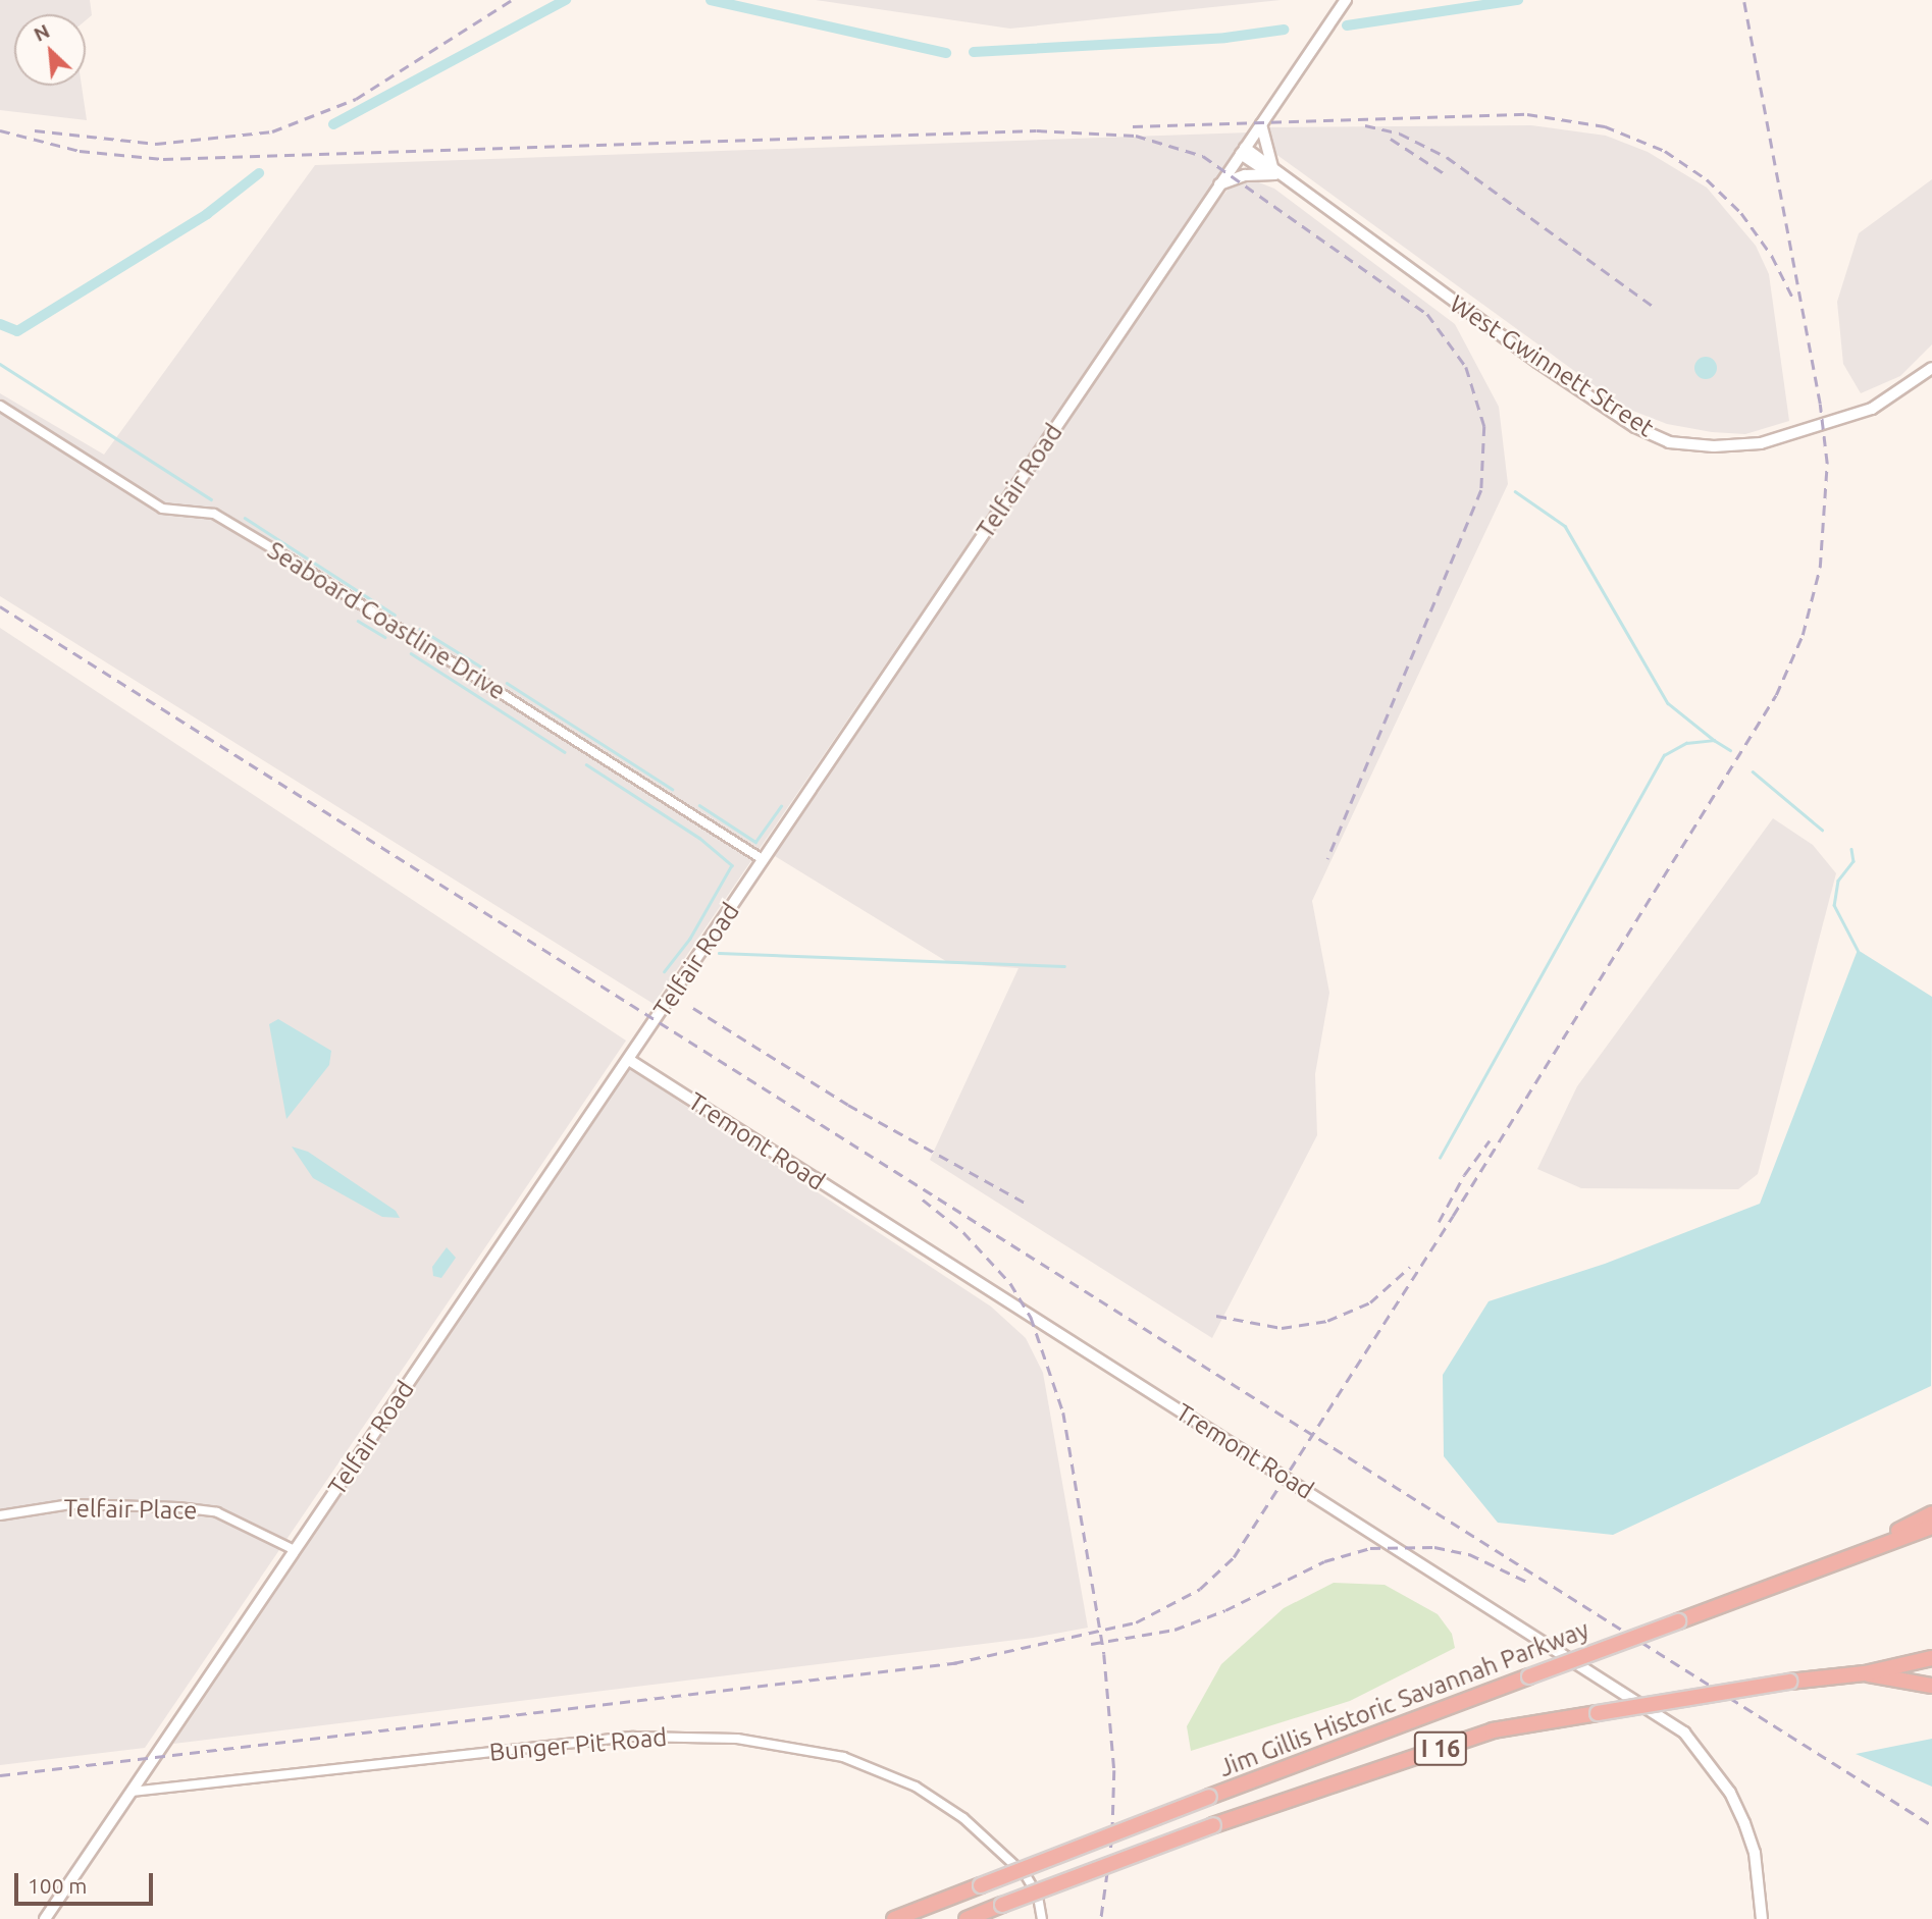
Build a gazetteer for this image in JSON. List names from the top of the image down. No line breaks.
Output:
{"streets":{"highway":["Jim Gillis Historic Savannah Parkway","I 16"],"street":["West Gwinnett Street","Telfair Road","Seaboard Coastline Drive","Tremont Road","Telfair Place","Bunger Pit Road"]},"crossings":[["West Gwinnett Street","Telfair Road"],["Telfair Road","Seaboard Coastline Drive"],["Telfair Road","Tremont Road"],["Telfair Road","Telfair Place"],["Telfair Road","Bunger Pit Road"]],"scale_bar":"100 m","north":"top left"}
